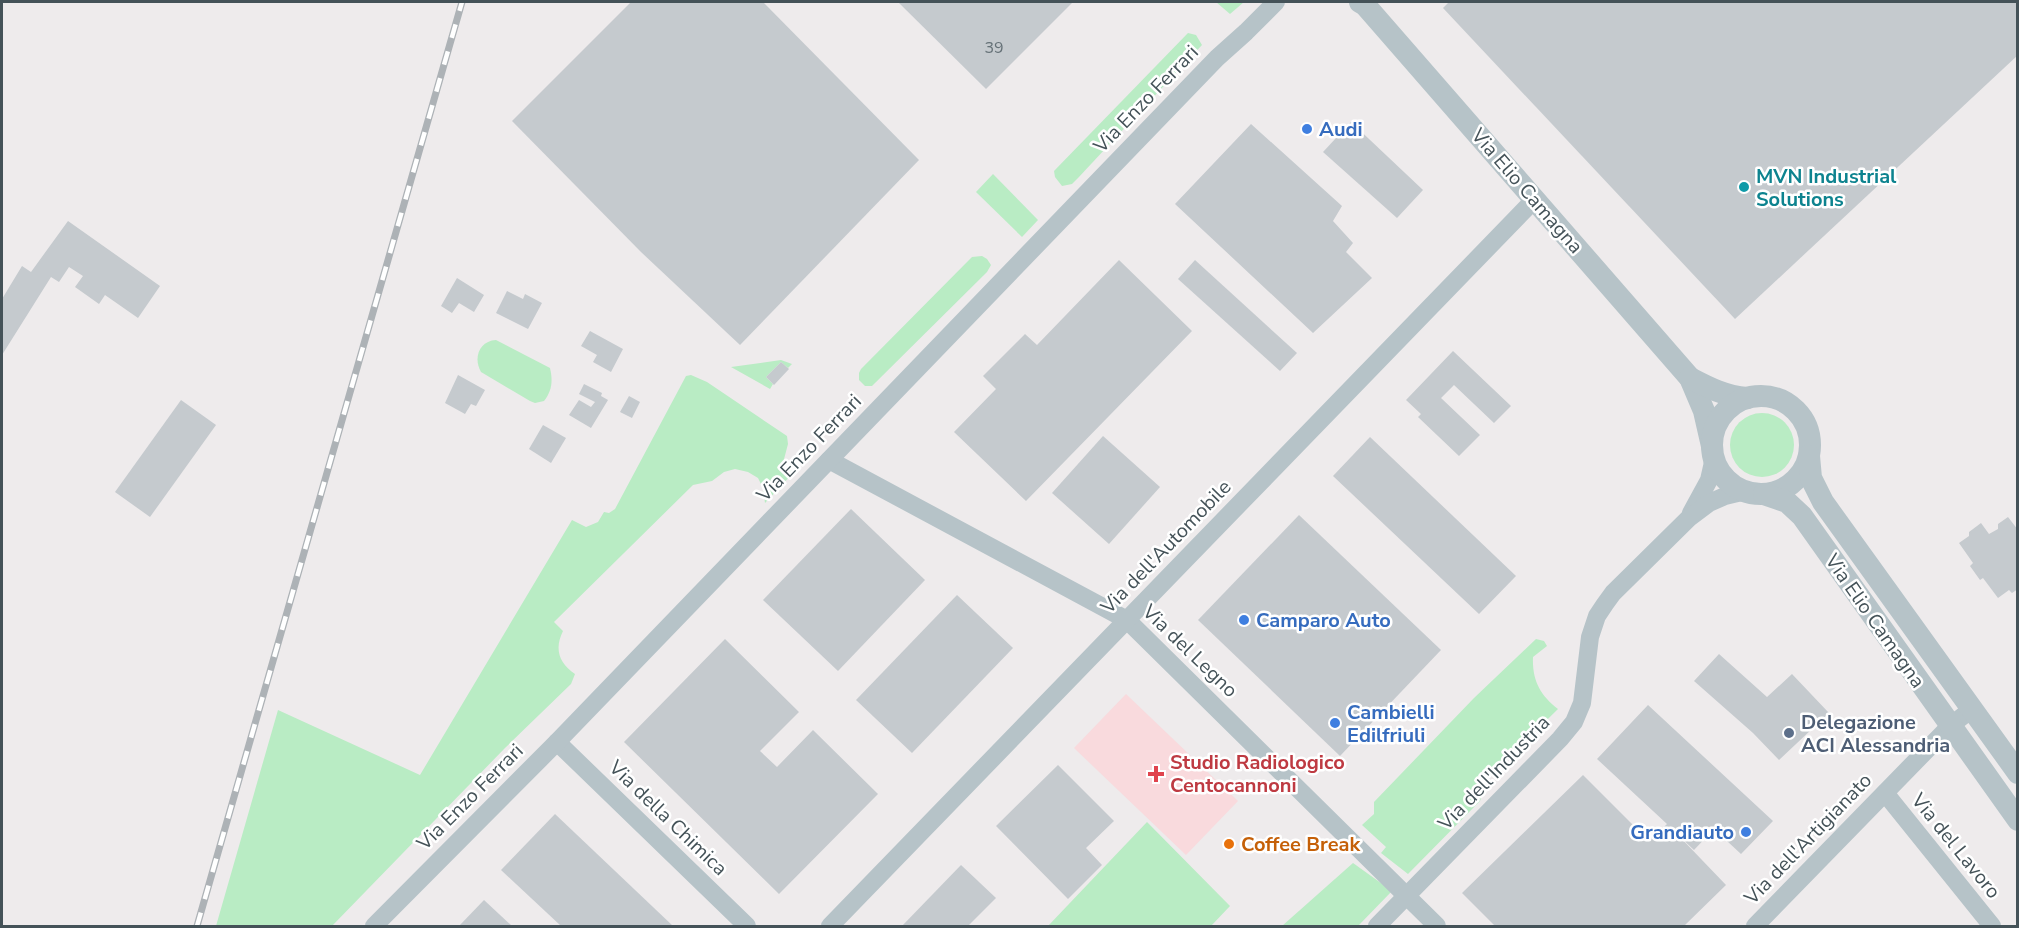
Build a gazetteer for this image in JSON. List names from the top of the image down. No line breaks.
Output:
{"streets":{"street":["Via Enzo Ferrari","Via Elio Camagna","Via dell'Automobile","Via del Legno","Via dell'Industria","Via della Chimica","Via dell'Artigianato","Via del Lavoro"]},"crossings":[["Via Enzo Ferrari","Via del Legno"],["Via Enzo Ferrari","Via della Chimica"],["Via Elio Camagna","Via dell'Automobile"],["Via Elio Camagna","Via dell'Industria"],["Via Elio Camagna","Via dell'Artigianato"],["Via dell'Automobile","Via del Legno"],["Via del Legno","Via dell'Industria"],["Via dell'Artigianato","Via del Lavoro"]],"places":{"other":["Audi","MVN Industrial Solutions","Camparo Auto","Cambielli Edilfriuli","Delegazione ACI Alessandria","Grandiauto","Coffee Break"],"health":["Studio Radiologico Centocannoni"]},"house_numbers":["39"]}
